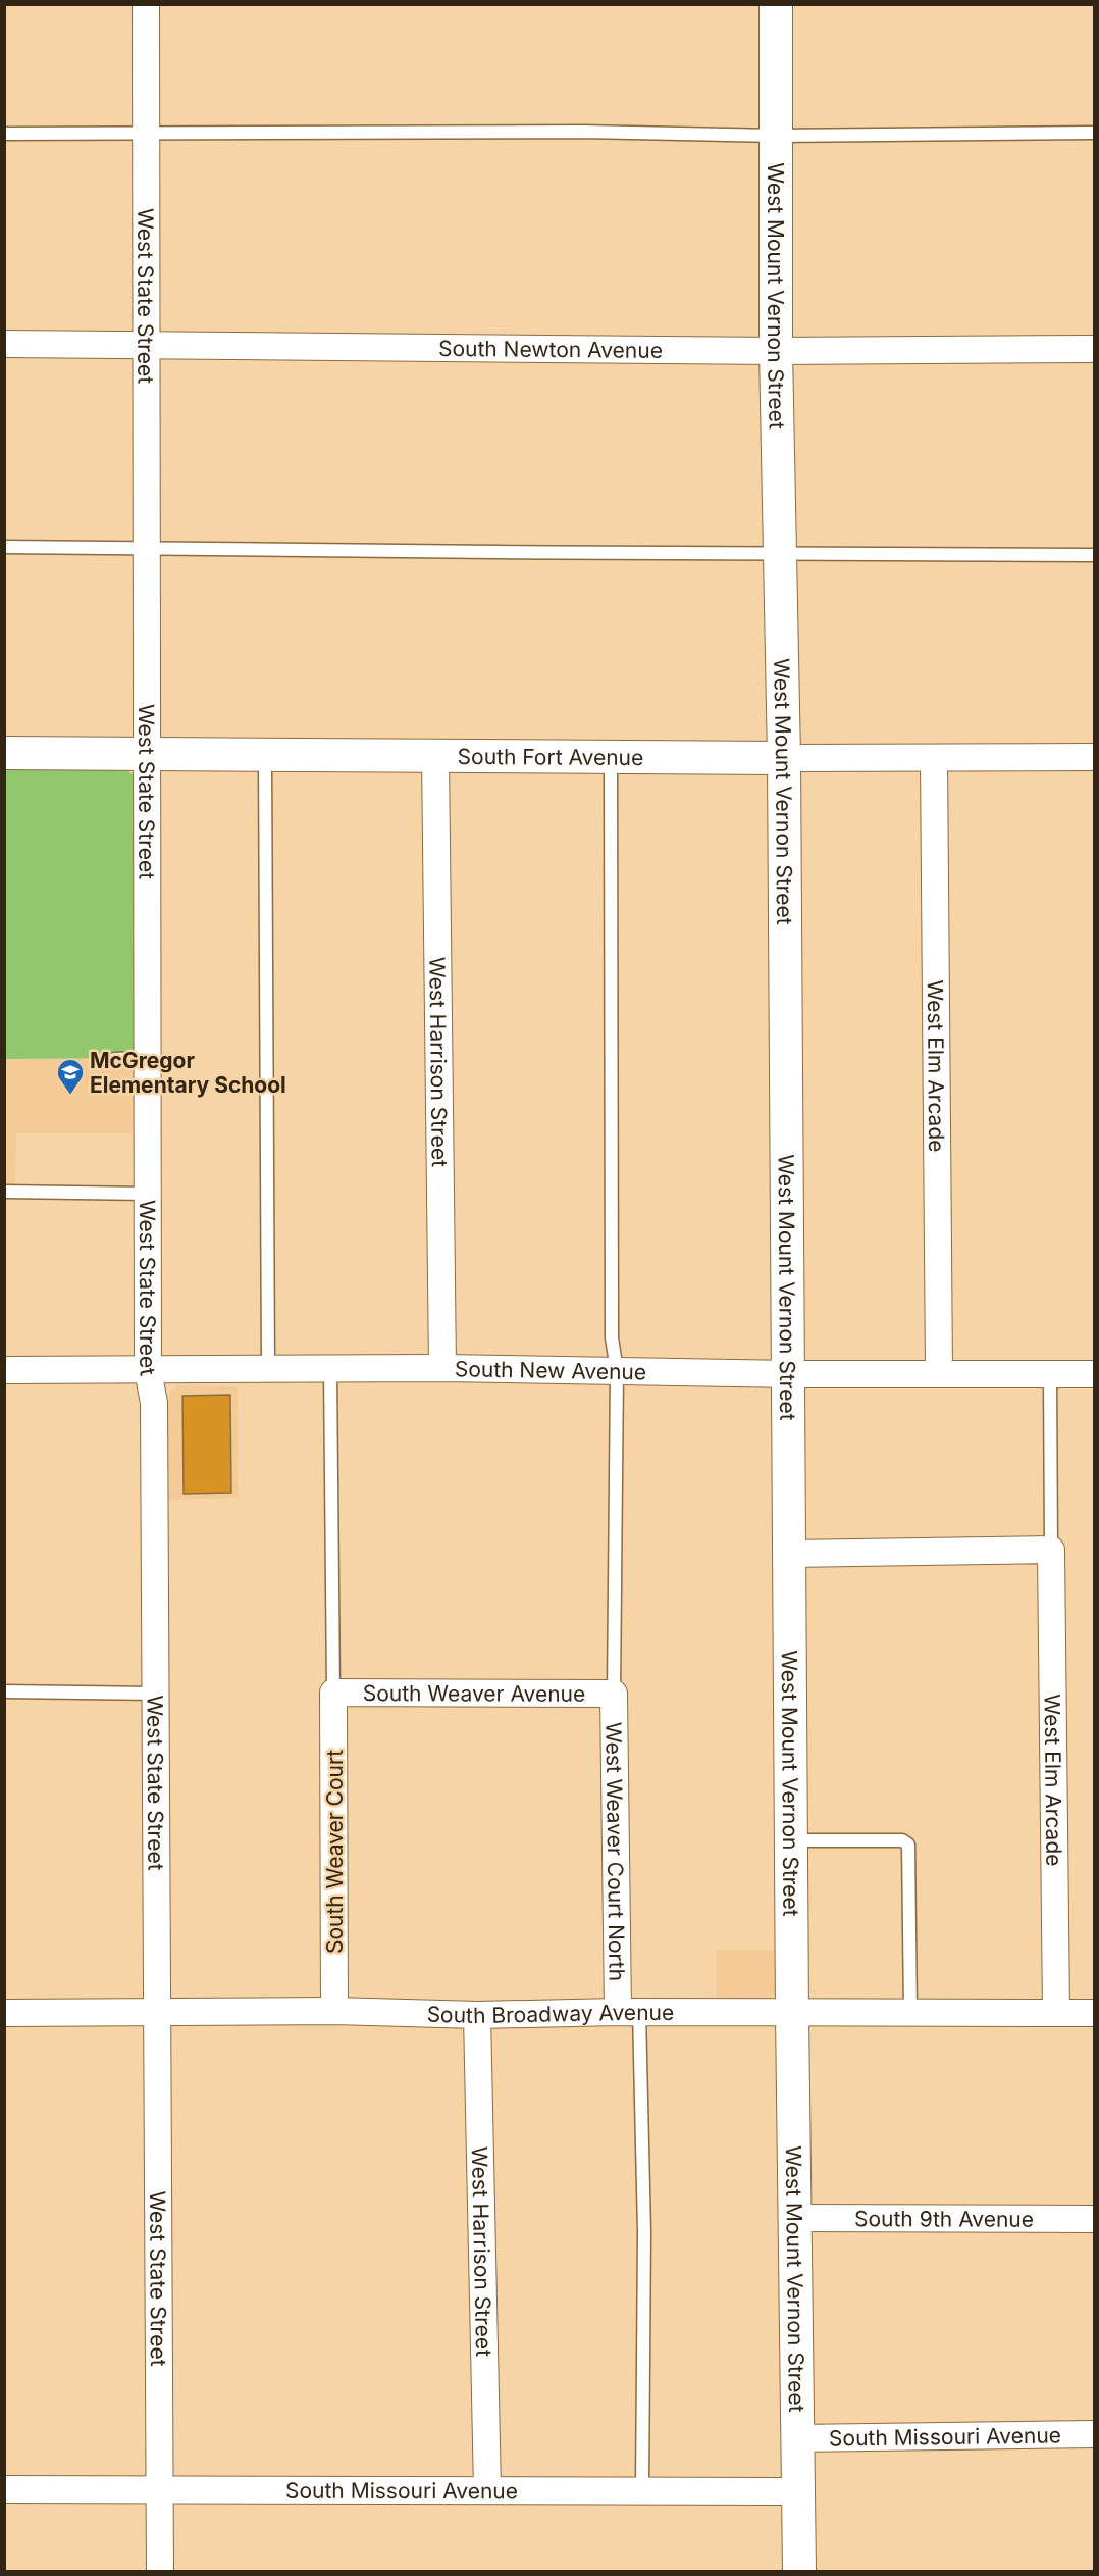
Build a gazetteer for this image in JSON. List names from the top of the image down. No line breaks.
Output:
{"streets":{"street":["West State Street","West Mount Vernon Street","South Newton Avenue","South Fort Avenue","West Harrison Street","West Elm Arcade","South New Avenue","South Weaver Avenue","South Weaver Court","West Weaver Court North","South Broadway Avenue","South 9th Avenue","South Missouri Avenue"]},"crossings":[["West State Street","South Newton Avenue"],["West State Street","South Fort Avenue"],["West State Street","South New Avenue"],["West State Street","South Broadway Avenue"],["West State Street","South Missouri Avenue"],["West Mount Vernon Street","South Newton Avenue"],["West Mount Vernon Street","South Fort Avenue"],["West Mount Vernon Street","South New Avenue"],["West Mount Vernon Street","South Broadway Avenue"],["West Mount Vernon Street","South 9th Avenue"],["West Mount Vernon Street","South Missouri Avenue"],["South Fort Avenue","West Harrison Street"],["South Fort Avenue","West Elm Arcade"],["West Harrison Street","South New Avenue"],["West Harrison Street","South Broadway Avenue"],["West Harrison Street","South Missouri Avenue"],["West Elm Arcade","South New Avenue"],["West Elm Arcade","South Broadway Avenue"],["South Weaver Avenue","South Weaver Court"],["South Weaver Avenue","West Weaver Court North"],["South Weaver Court","South Broadway Avenue"],["West Weaver Court North","South Broadway Avenue"]],"places":{"school or university":["McGregor Elementary School"]}}
